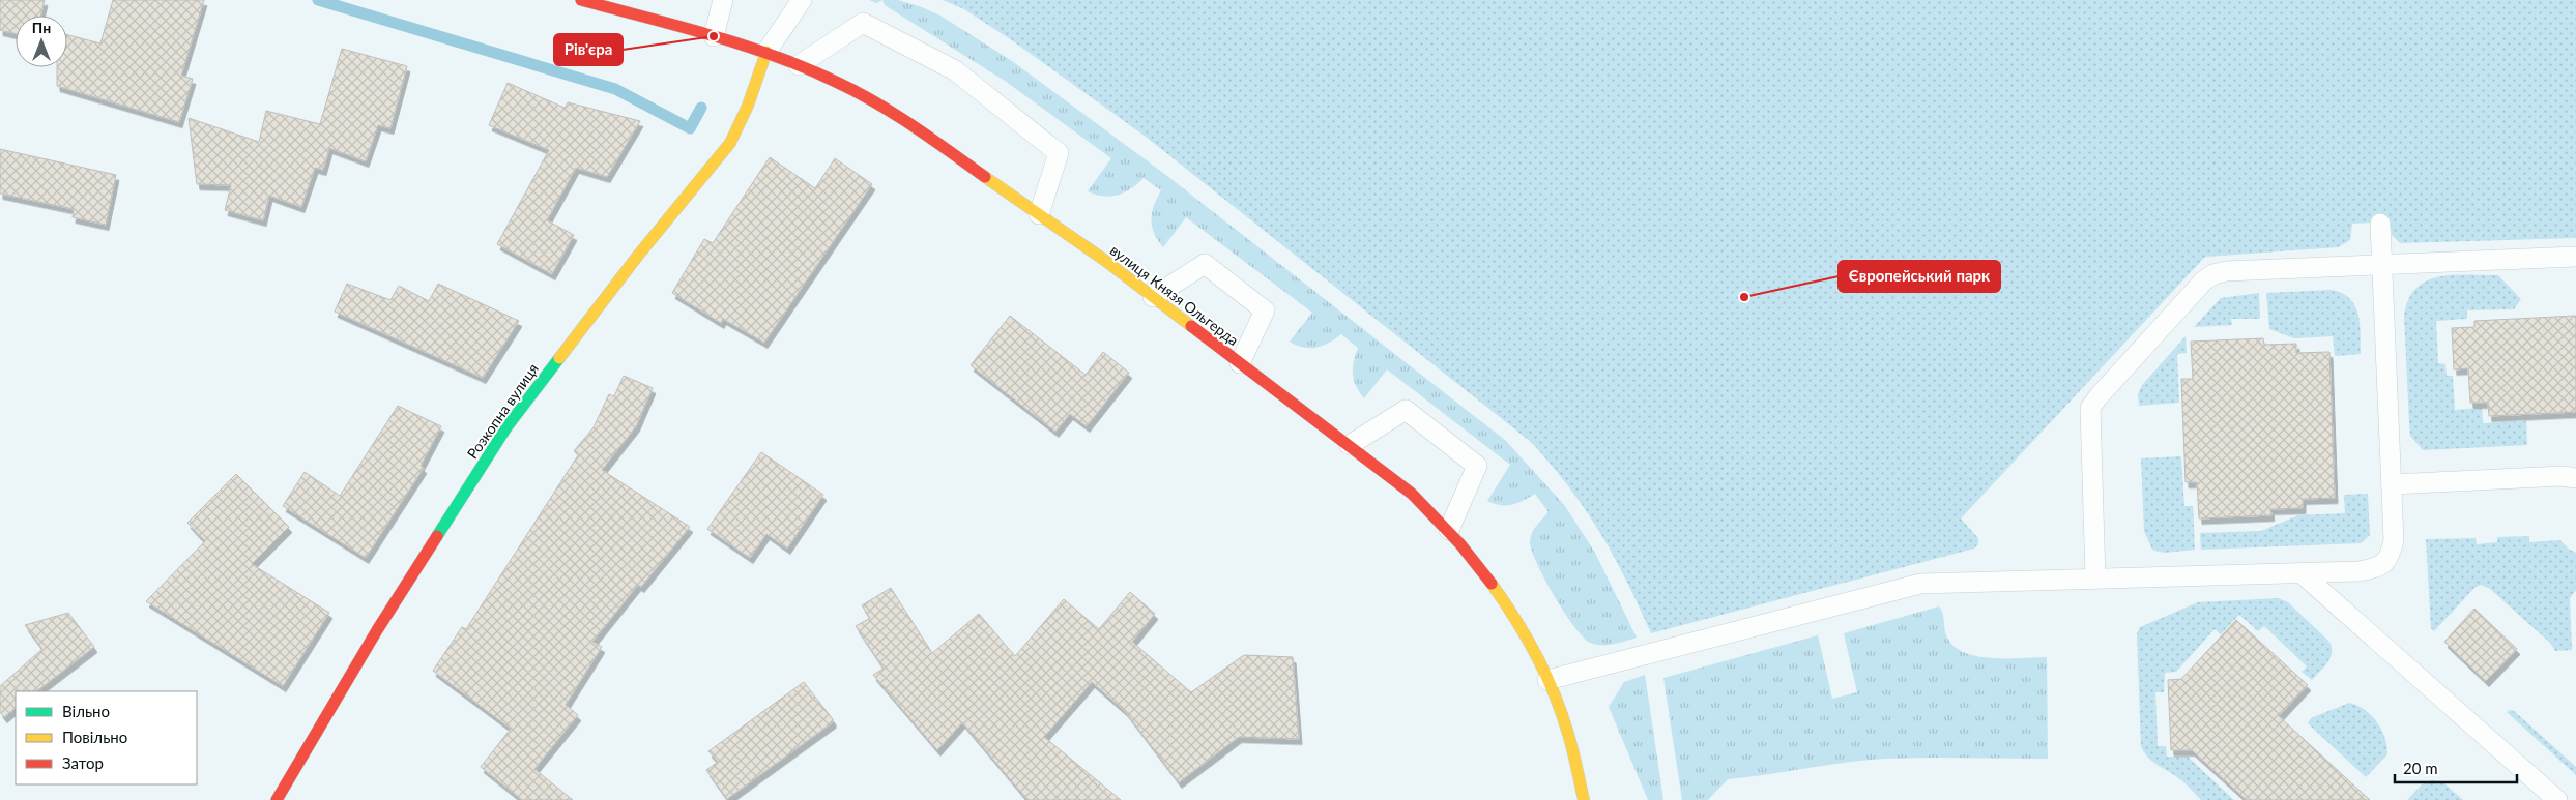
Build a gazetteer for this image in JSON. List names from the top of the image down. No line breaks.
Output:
{"streets":{"main road":["вулиця Князя Ольгерда","Розкопна вулиця"]},"crossings":[["вулиця Князя Ольгерда","Розкопна вулиця"]],"places":["Рів'єра","Європейський парк"],"legend":["Вільно","Повільно","Затор"],"scale_bar":"20 m","north":"top"}
